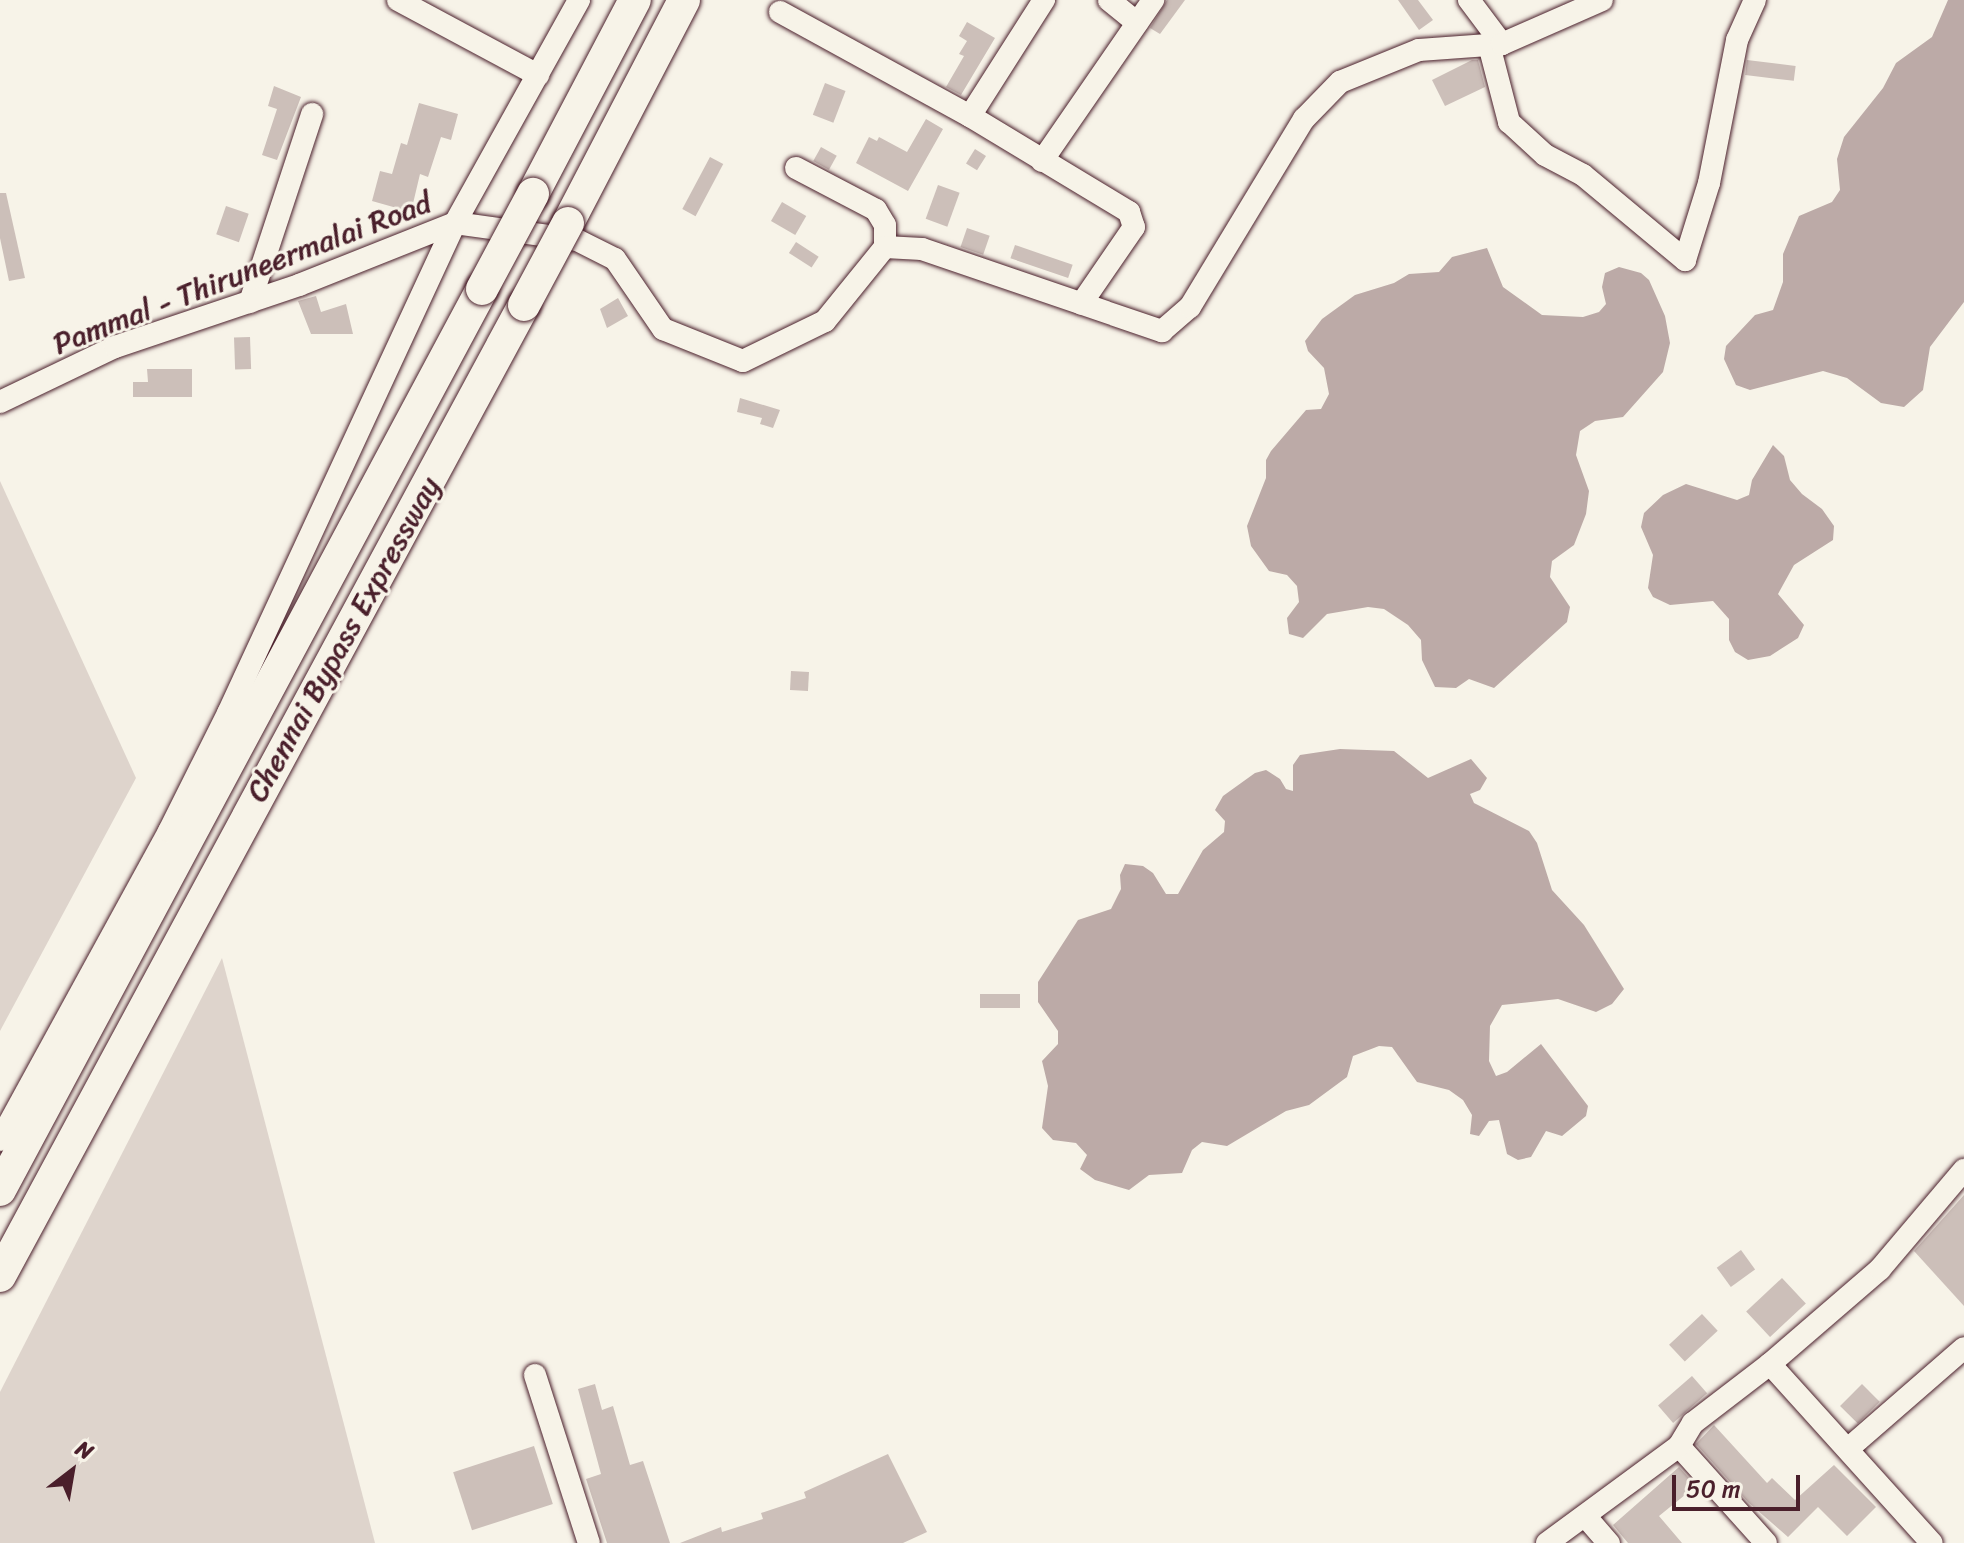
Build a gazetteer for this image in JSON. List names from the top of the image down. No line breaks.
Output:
{"streets":{"highway":["Chennai Bypass Expressway"],"street":["Pammal - Thiruneermalai Road"]},"scale_bar":"50 m","north":"top right"}
